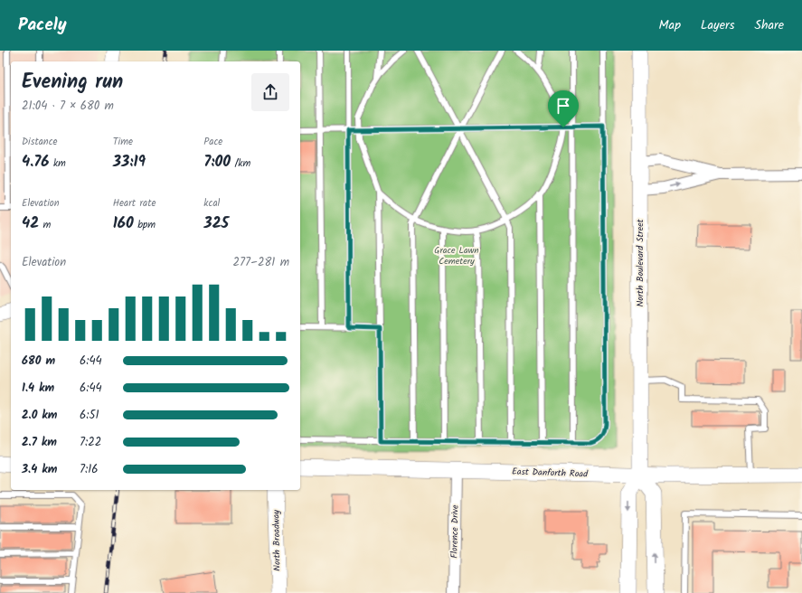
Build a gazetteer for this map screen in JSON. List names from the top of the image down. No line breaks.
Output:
{"streets":{"main road":["North Boulevard Street","East Danforth Road","North Broadway"],"street":["Florence Drive"]},"crossings":[["North Boulevard Street","East Danforth Road"],["East Danforth Road","Florence Drive"]],"parks":["Grace Lawn Cemetery"],"page":{"header":"Pacely","nav":["Map","Layers","Share"],"heading":["Evening run","21:04 · 7 × 680 m"],"stats":[["Distance","4.76 km"],["Time","33:19"],["Pace","7:00 /km"],["Elevation","42 m"],["Heart rate","160 bpm"],["kcal","325"]],"chart":["Elevation","277–281 m"],"list":[{"name":"680 m","note":"6:44"},{"name":"1.4 km","note":"6:44"},{"name":"2.0 km","note":"6:51"},{"name":"2.7 km","note":"7:22"},{"name":"3.4 km","note":"7:16"}]}}
